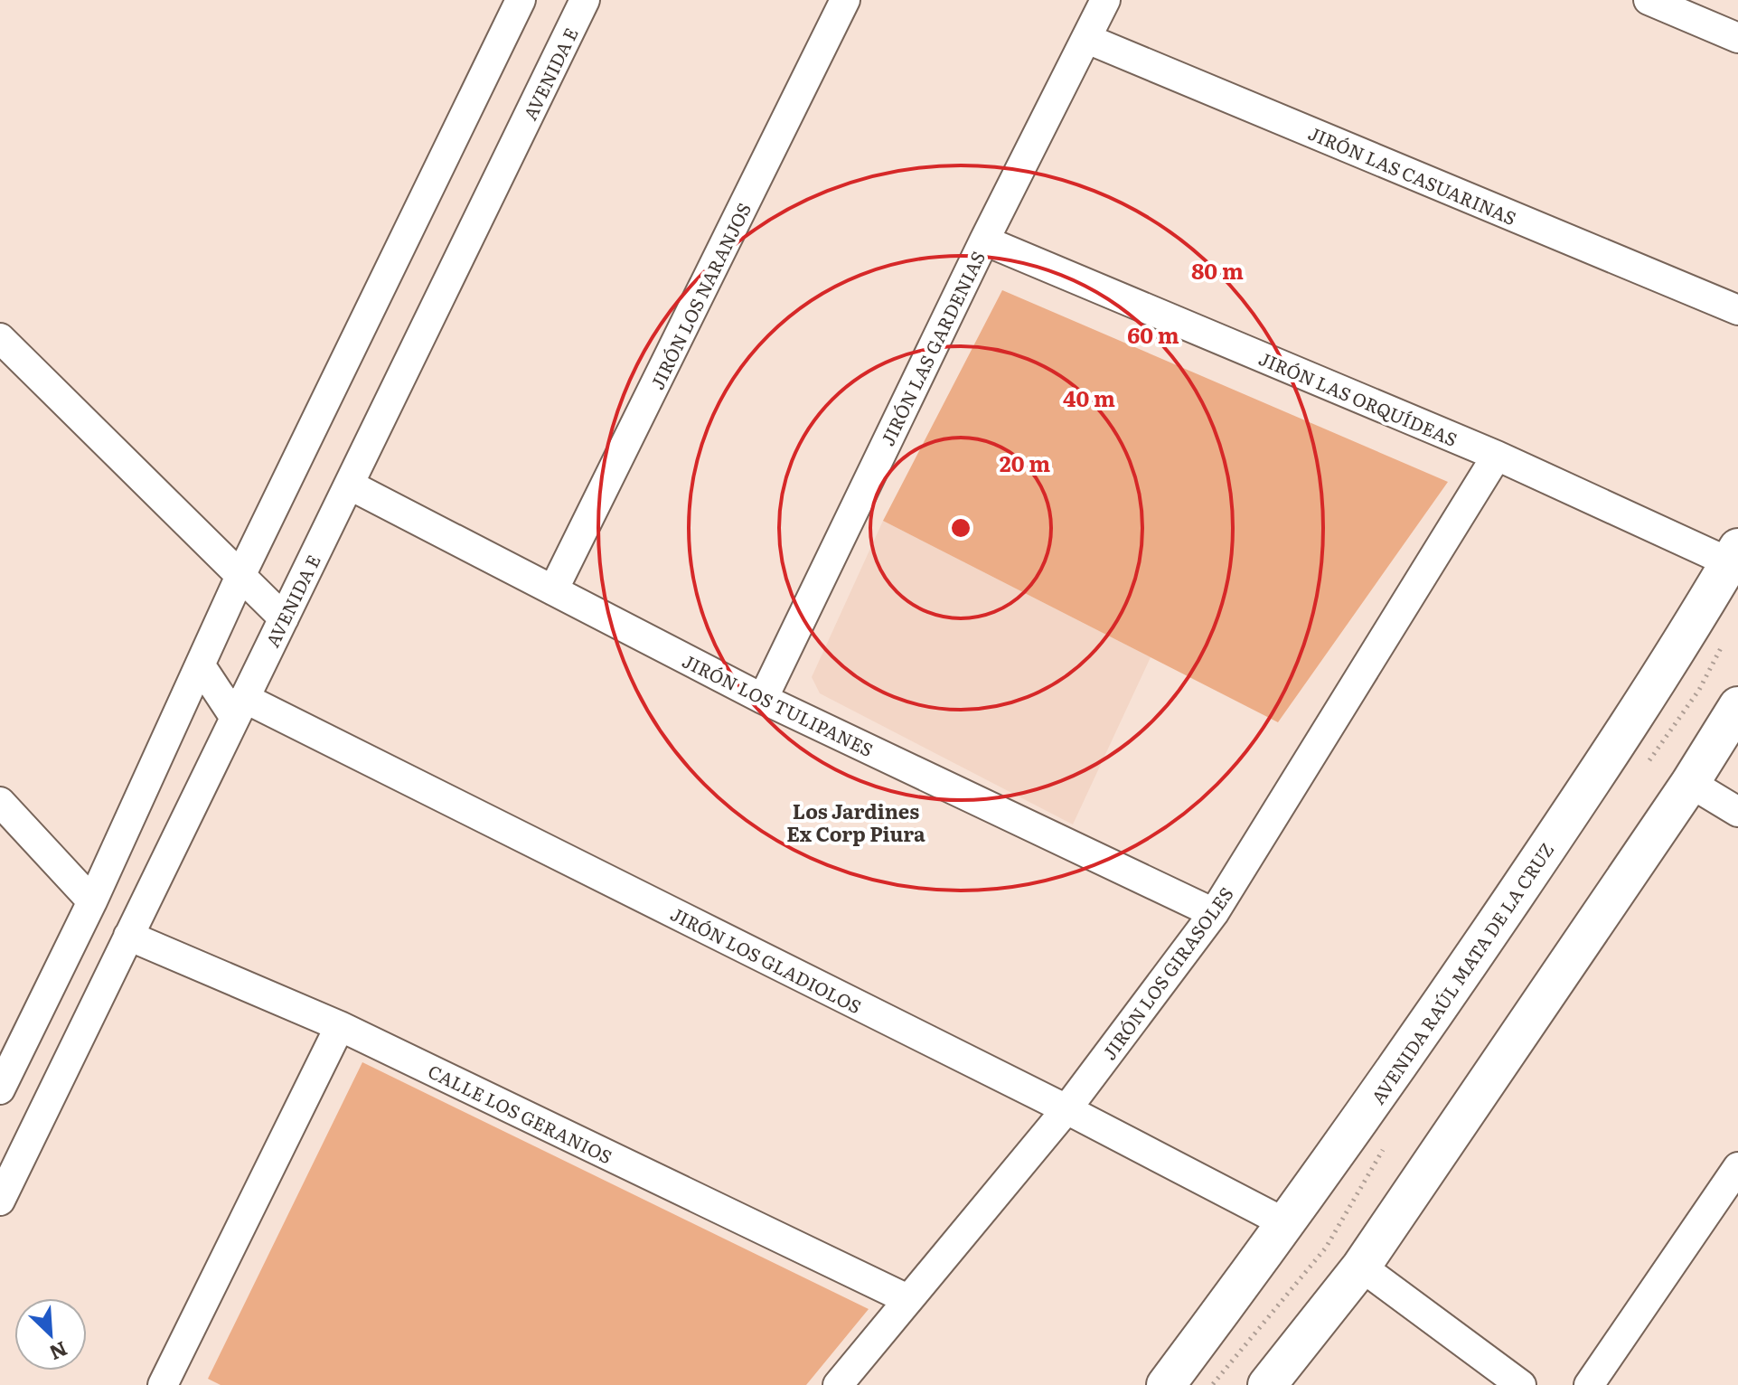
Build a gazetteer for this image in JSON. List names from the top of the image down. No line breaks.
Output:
{"streets":{"main road":["AVENIDA RAÚL MATA DE LA CRUZ"],"street":["AVENIDA E","JIRÓN LAS CASUARINAS","JIRÓN LOS NARANJOS","JIRÓN LAS GARDENIAS","JIRÓN LAS ORQUÍDEAS","JIRÓN LOS TULIPANES","JIRÓN LOS GLADIOLOS","JIRÓN LOS GIRASOLES","CALLE LOS GERANIOS"]},"crossings":[["AVENIDA E","JIRÓN LOS TULIPANES"],["AVENIDA E","JIRÓN LOS GLADIOLOS"],["AVENIDA E","CALLE LOS GERANIOS"],["JIRÓN LAS CASUARINAS","JIRÓN LAS GARDENIAS"],["JIRÓN LOS NARANJOS","JIRÓN LOS TULIPANES"],["JIRÓN LAS GARDENIAS","JIRÓN LAS ORQUÍDEAS"],["JIRÓN LAS GARDENIAS","JIRÓN LOS TULIPANES"],["JIRÓN LAS ORQUÍDEAS","JIRÓN LOS GIRASOLES"],["JIRÓN LAS ORQUÍDEAS","AVENIDA RAÚL MATA DE LA CRUZ"],["JIRÓN LOS TULIPANES","JIRÓN LOS GIRASOLES"],["JIRÓN LOS GLADIOLOS","JIRÓN LOS GIRASOLES"],["JIRÓN LOS GLADIOLOS","AVENIDA RAÚL MATA DE LA CRUZ"],["JIRÓN LOS GIRASOLES","CALLE LOS GERANIOS"]],"districts":["Los Jardines Ex Corp Piura"],"north":"bottom right","rings":["80 m","60 m","40 m","20 m"]}
